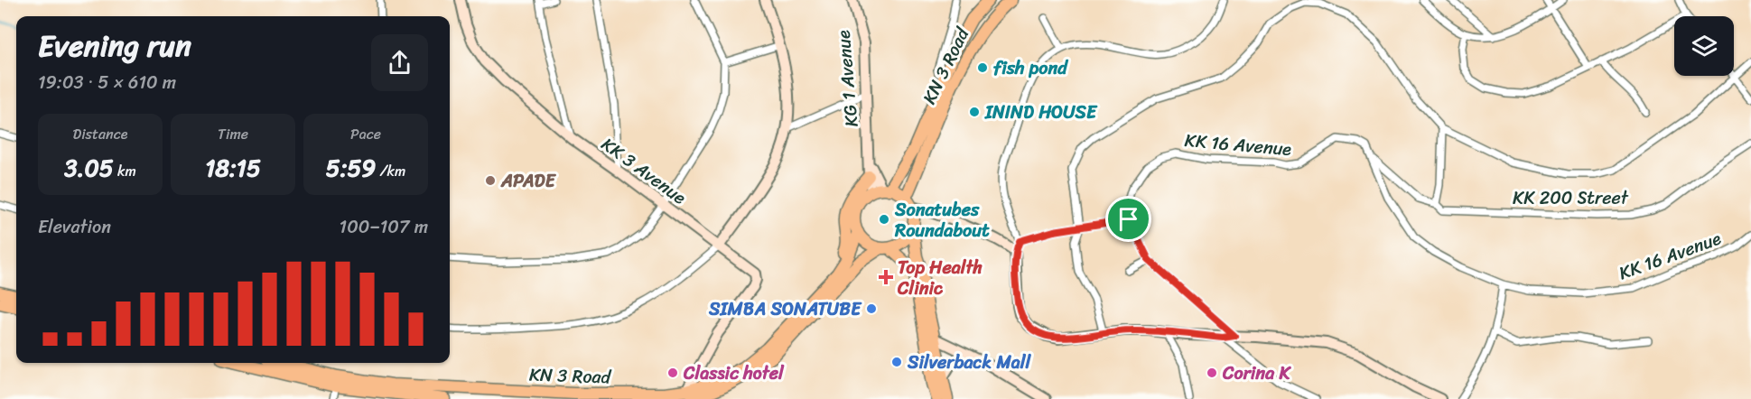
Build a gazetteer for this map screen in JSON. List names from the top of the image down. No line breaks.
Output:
{"streets":{"highway":["KN 3 Road"],"main road":["KG 1 Avenue","KK 3 Avenue"],"street":["KK 16 Avenue","KK 200 Street"]},"crossings":[["KN 3 Road","KK 3 Avenue"],["KK 16 Avenue","KK 200 Street"]],"places":{"other":["fish pond","ININD HOUSE","APADE","Sonatubes Roundabout","SIMBA SONATUBE","Silverback Mall","Classic hotel","Corina K"],"health":["Top Health Clinic"]},"page":{"heading":["Evening run","19:03 · 5 × 610 m"],"stats":[["Distance","3.05 km"],["Time","18:15"],["Pace","5:59 /km"]],"chart":["Elevation","100–107 m"]}}
